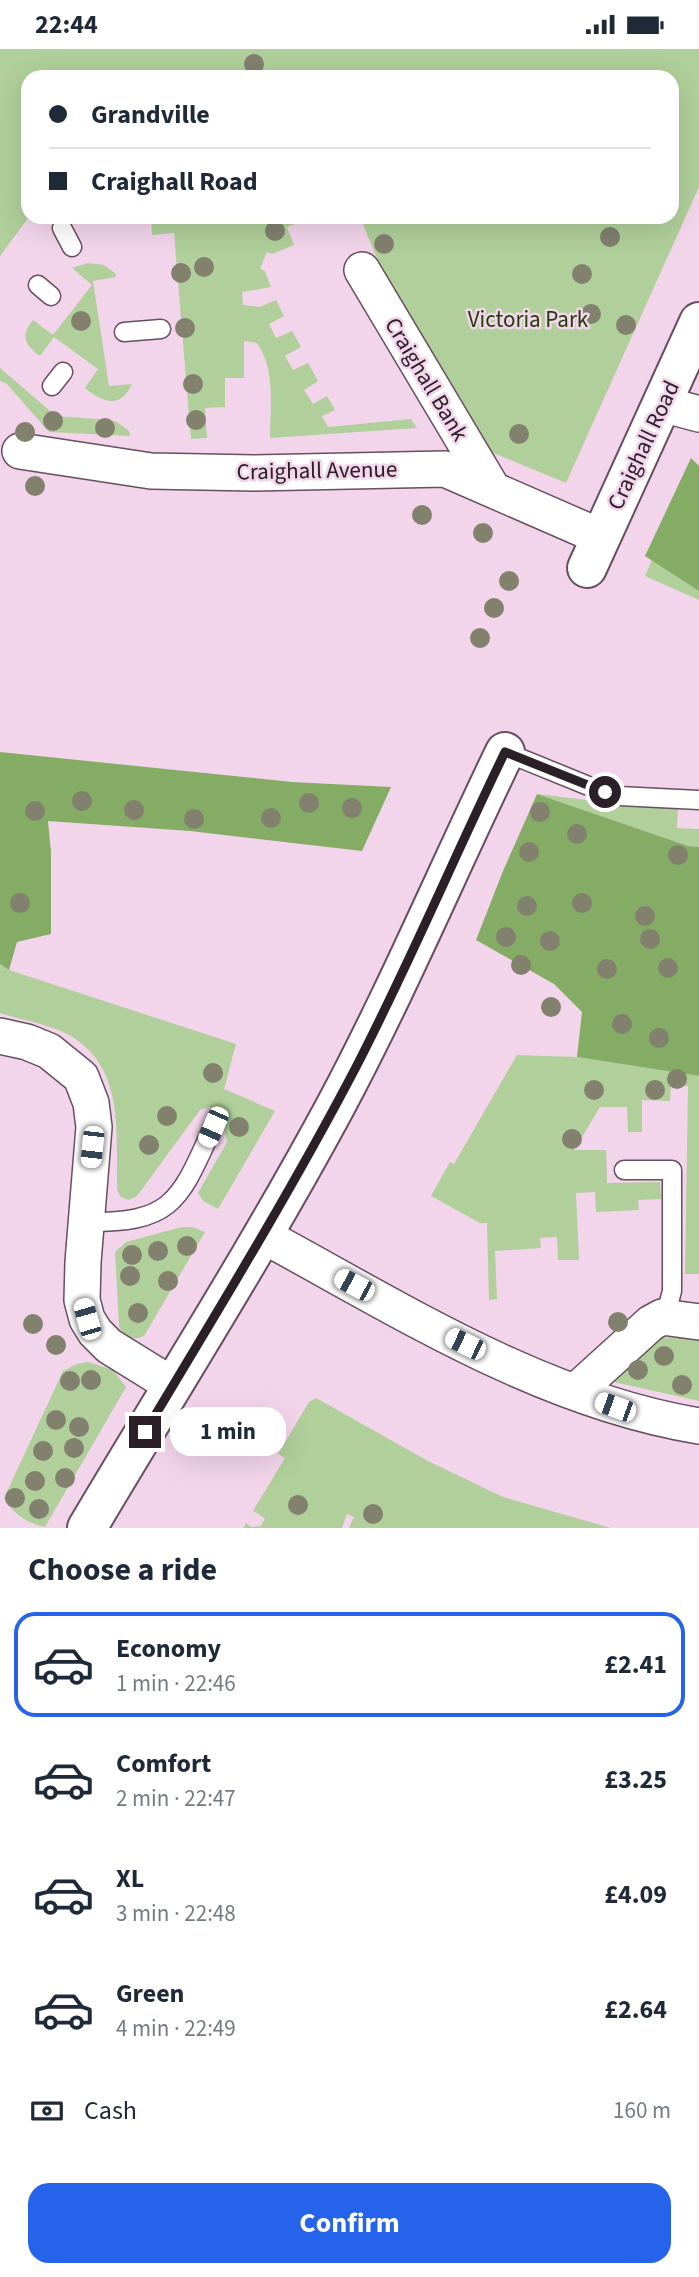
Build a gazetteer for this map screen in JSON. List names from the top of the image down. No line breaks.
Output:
{"streets":{"street":["Craighall Bank","Craighall Road","Craighall Avenue"]},"crossings":[["Craighall Bank","Craighall Avenue"],["Craighall Road","Craighall Avenue"]],"parks":["Victoria Park"],"page":{"status":"22:44","banner":["Grandville","Craighall Road"],"bubble":"1 min","heading":"Choose a ride","list":[{"name":"Economy","note":"1 min · 22:46","value":"£2.41"},{"name":"Comfort","note":"2 min · 22:47","value":"£3.25"},{"name":"XL","note":"3 min · 22:48","value":"£4.09"},{"name":"Green","note":"4 min · 22:49","value":"£2.64"}],"pay":["Cash","160 m"],"buttons":"Confirm"}}
